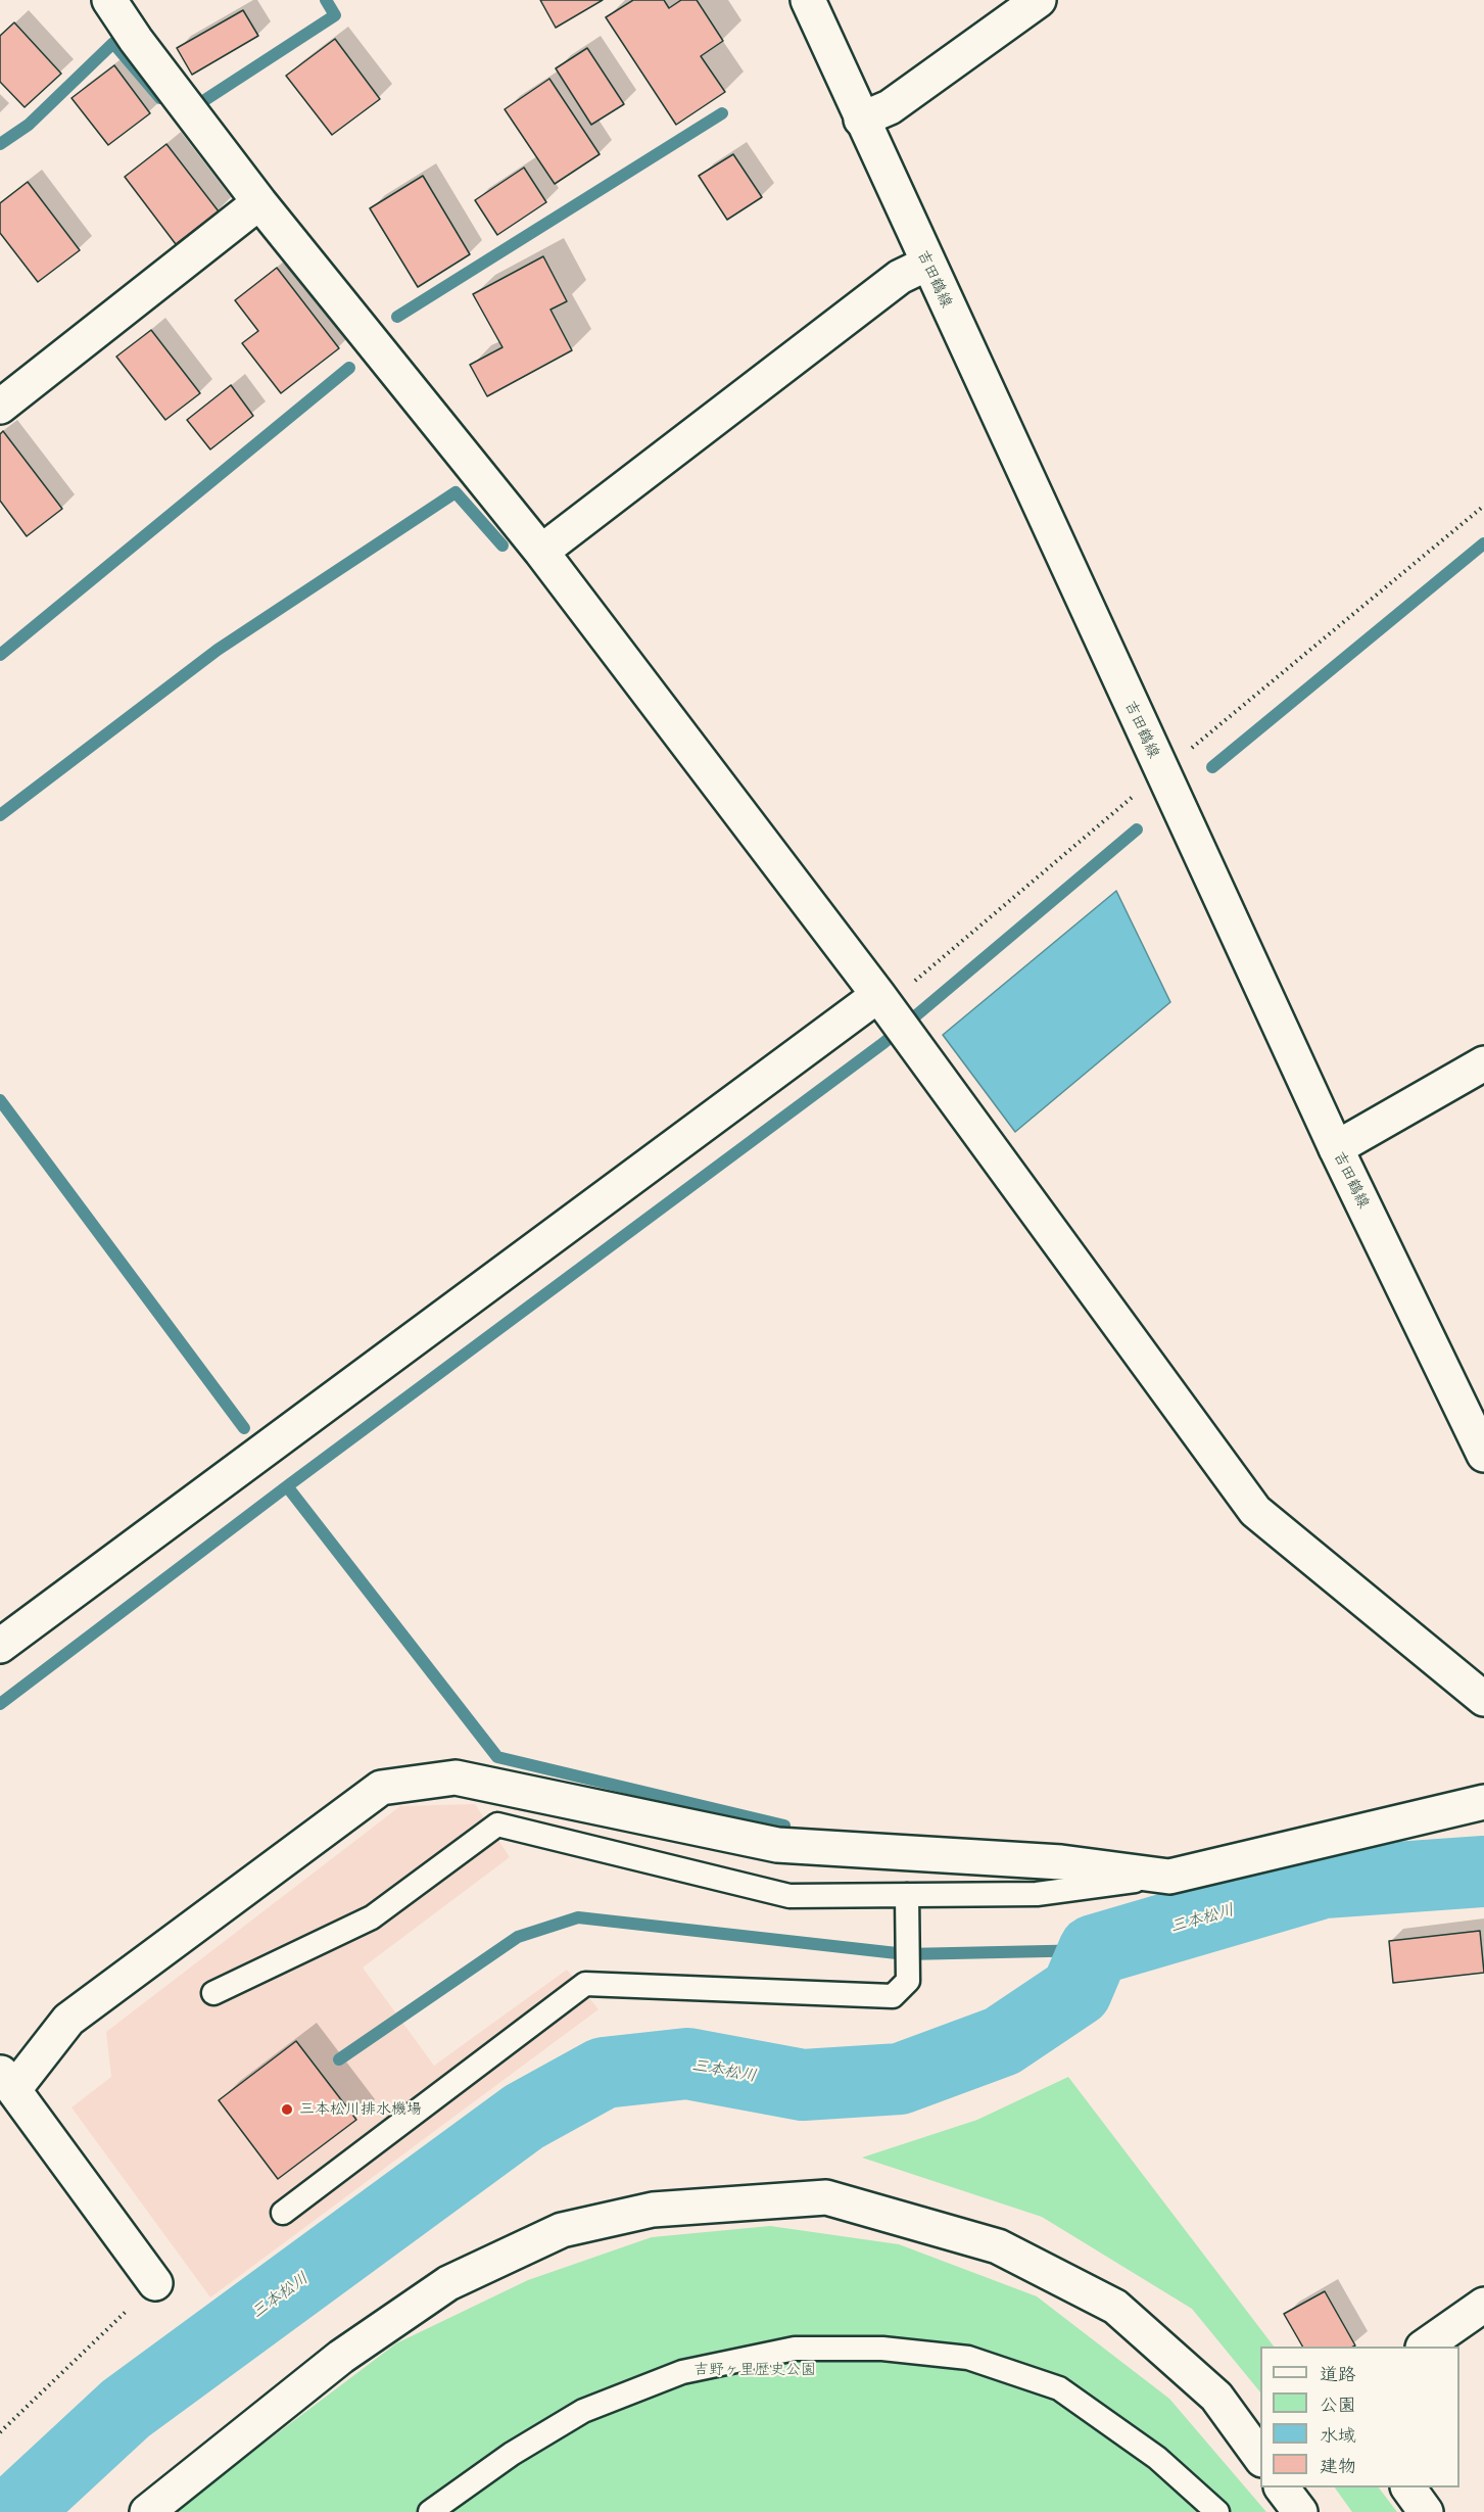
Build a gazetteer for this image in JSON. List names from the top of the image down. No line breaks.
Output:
{"streets":{"street":["吉田鶴線"]},"water":["三本松川"],"parks":["吉野ヶ里歴史公園"],"places":["三本松川排水機場"],"legend":["道路","公園","水域","建物"]}
